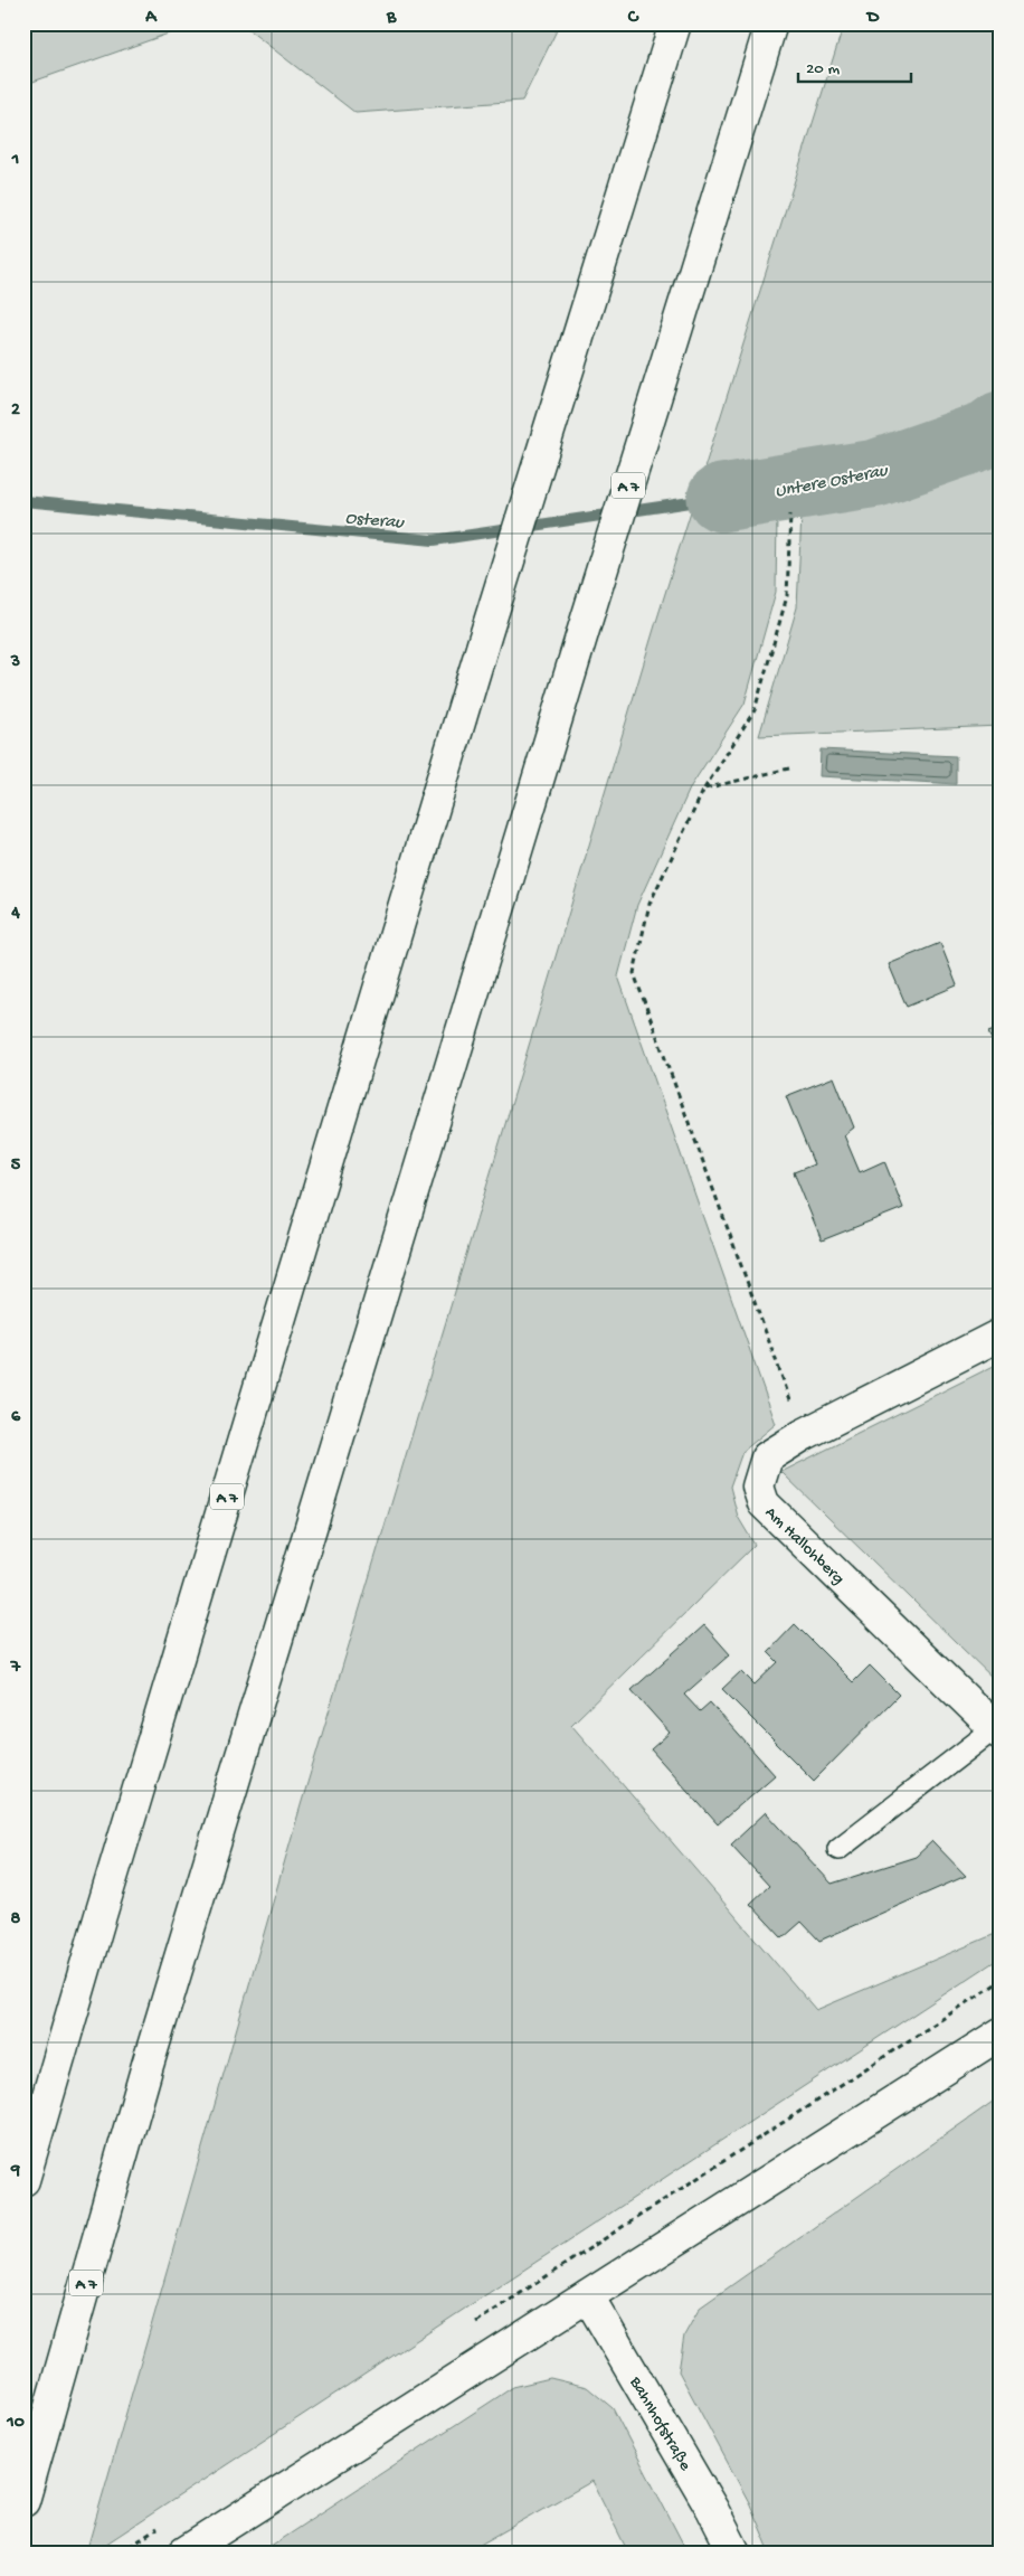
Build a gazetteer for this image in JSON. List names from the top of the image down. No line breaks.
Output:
{"streets":{"main road":["A 7","Am Hallohberg","Bahnhofstraße"]},"water":["Untere Osterau","Osterau"],"scale_bar":"20 m","grid":{"columns":["A","B","C","D"],"rows":["1","2","3","4","5","6","7","8","9","10"]}}
